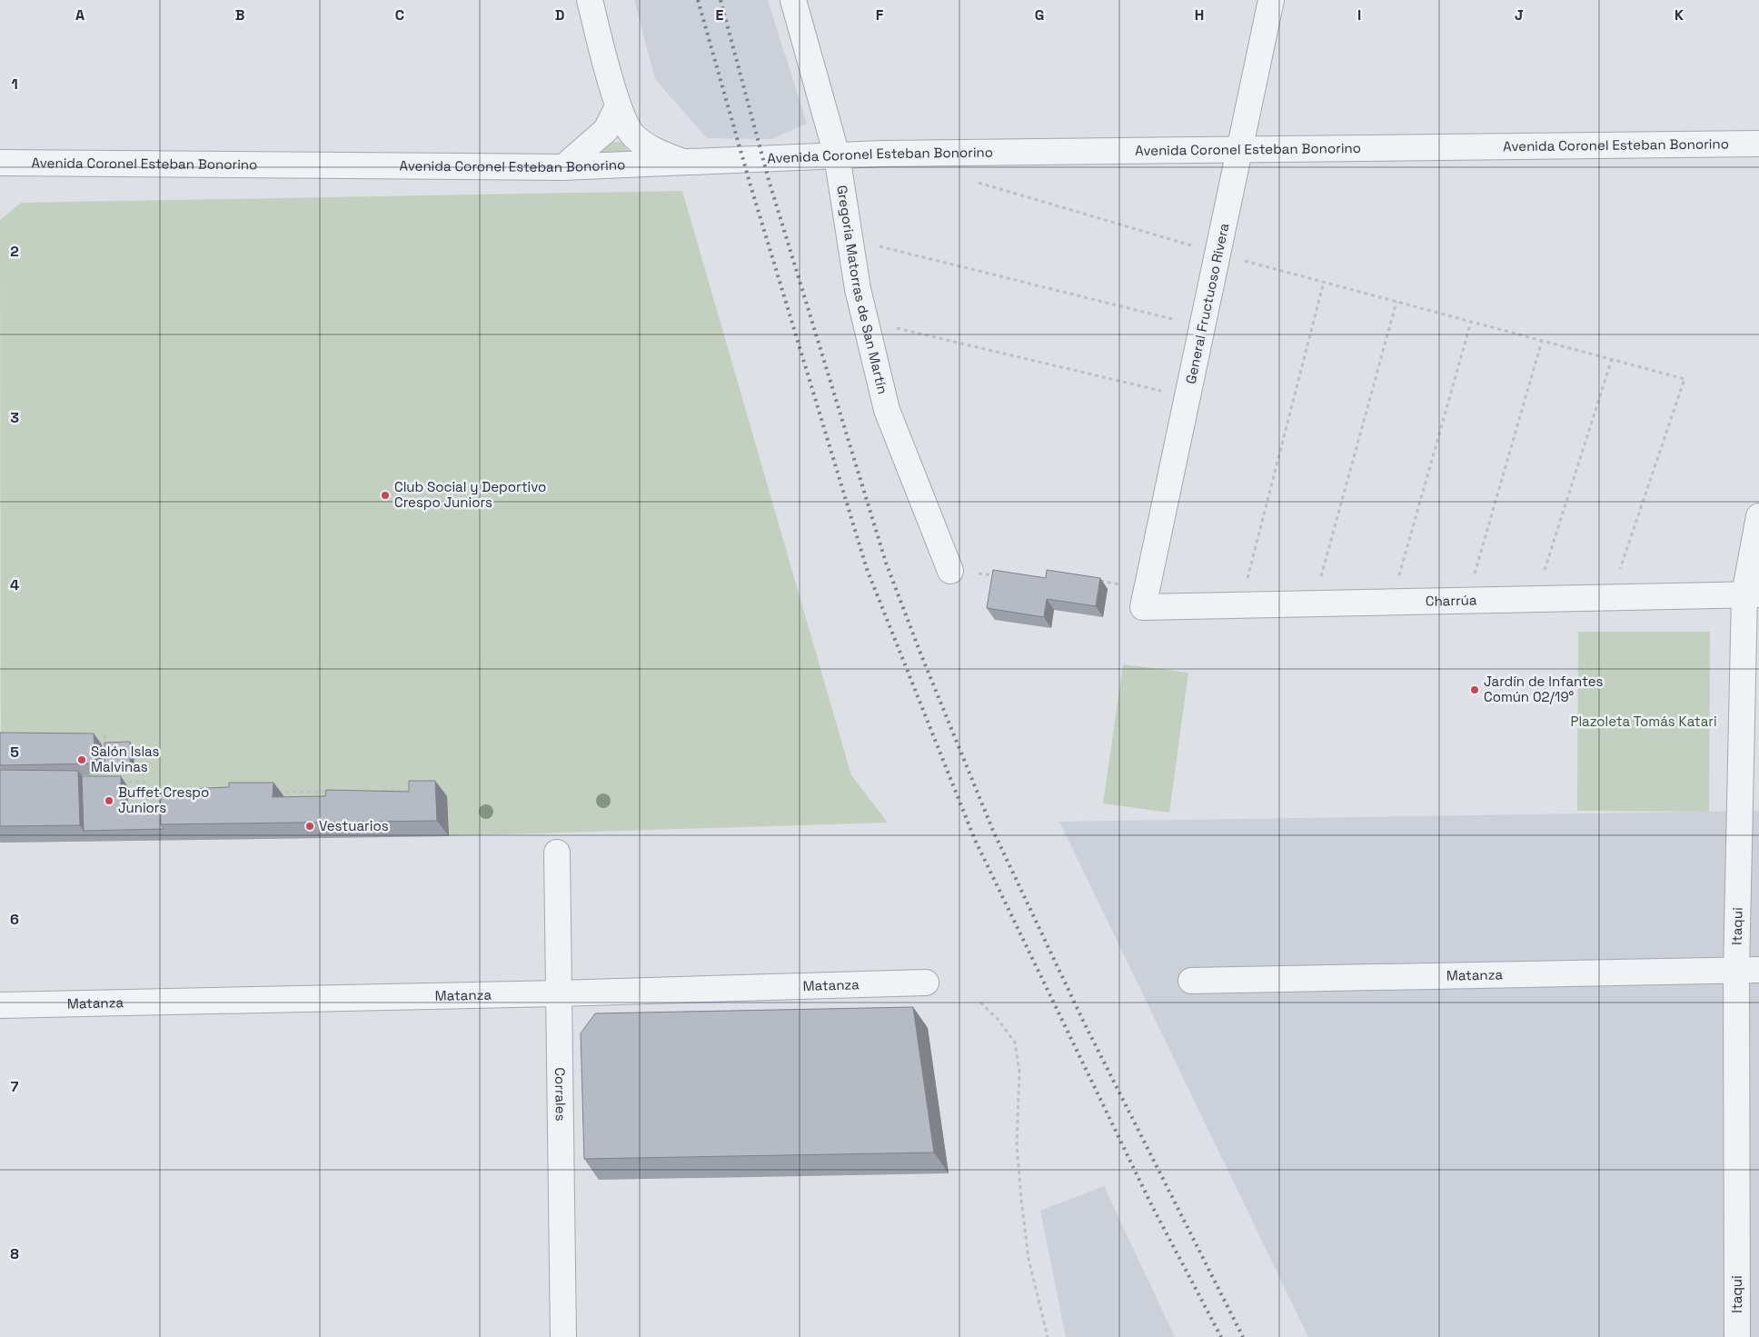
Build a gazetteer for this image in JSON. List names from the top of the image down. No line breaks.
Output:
{"streets":{"street":["Avenida Coronel Esteban Bonorino","Gregoria Matorras de San Martín","General Fructuoso Rivera","Charrúa","Itaqui","Matanza","Corrales"]},"crossings":[["Avenida Coronel Esteban Bonorino","Gregoria Matorras de San Martín"],["Avenida Coronel Esteban Bonorino","General Fructuoso Rivera"],["General Fructuoso Rivera","Charrúa"],["Charrúa","Itaqui"],["Itaqui","Matanza"],["Matanza","Corrales"]],"parks":["Plazoleta Tomás Katari"],"places":["Club Social y Deportivo Crespo Juniors","Jardín de Infantes Común 02/19°","Salón Islas Malvinas","Buffet Crespo Juniors","Vestuarios"],"grid":{"columns":["A","B","C","D","E","F","G","H","I","J","K"],"rows":["1","2","3","4","5","6","7","8"]}}
